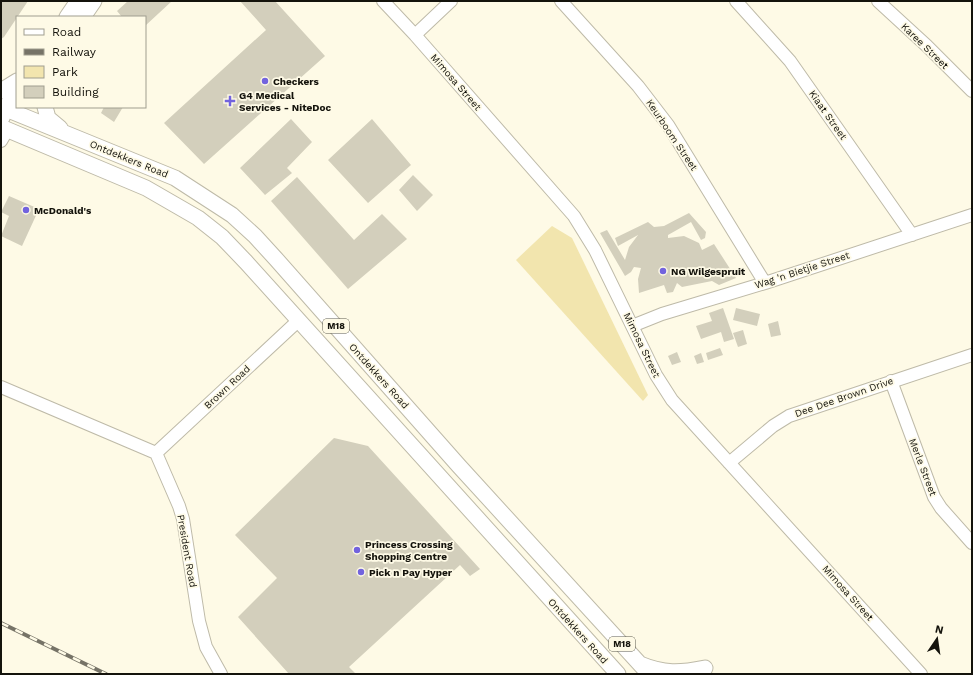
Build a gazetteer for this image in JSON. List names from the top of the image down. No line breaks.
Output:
{"streets":{"main road":["Ontdekkers Road","M18"],"street":["Karee Street","Mimosa Street","Kiaat Street","Keurboom Street","Wag 'n Bietjie Street","Brown Road","Dee Dee Brown Drive","Merle Street","President Road"]},"crossings":[["Mimosa Street","Wag 'n Bietjie Street"],["Mimosa Street","Dee Dee Brown Drive"],["Kiaat Street","Wag 'n Bietjie Street"],["Keurboom Street","Wag 'n Bietjie Street"],["Ontdekkers Road","Brown Road"],["Brown Road","President Road"],["Dee Dee Brown Drive","Merle Street"]],"places":{"other":["Checkers","McDonald's","NG Wilgespruit","Princess Crossing Shopping Centre","Pick n Pay Hyper"],"health":["G4 Medical Services - NiteDoc"]},"legend":["Road","Railway","Park","Building"],"north":"top"}
